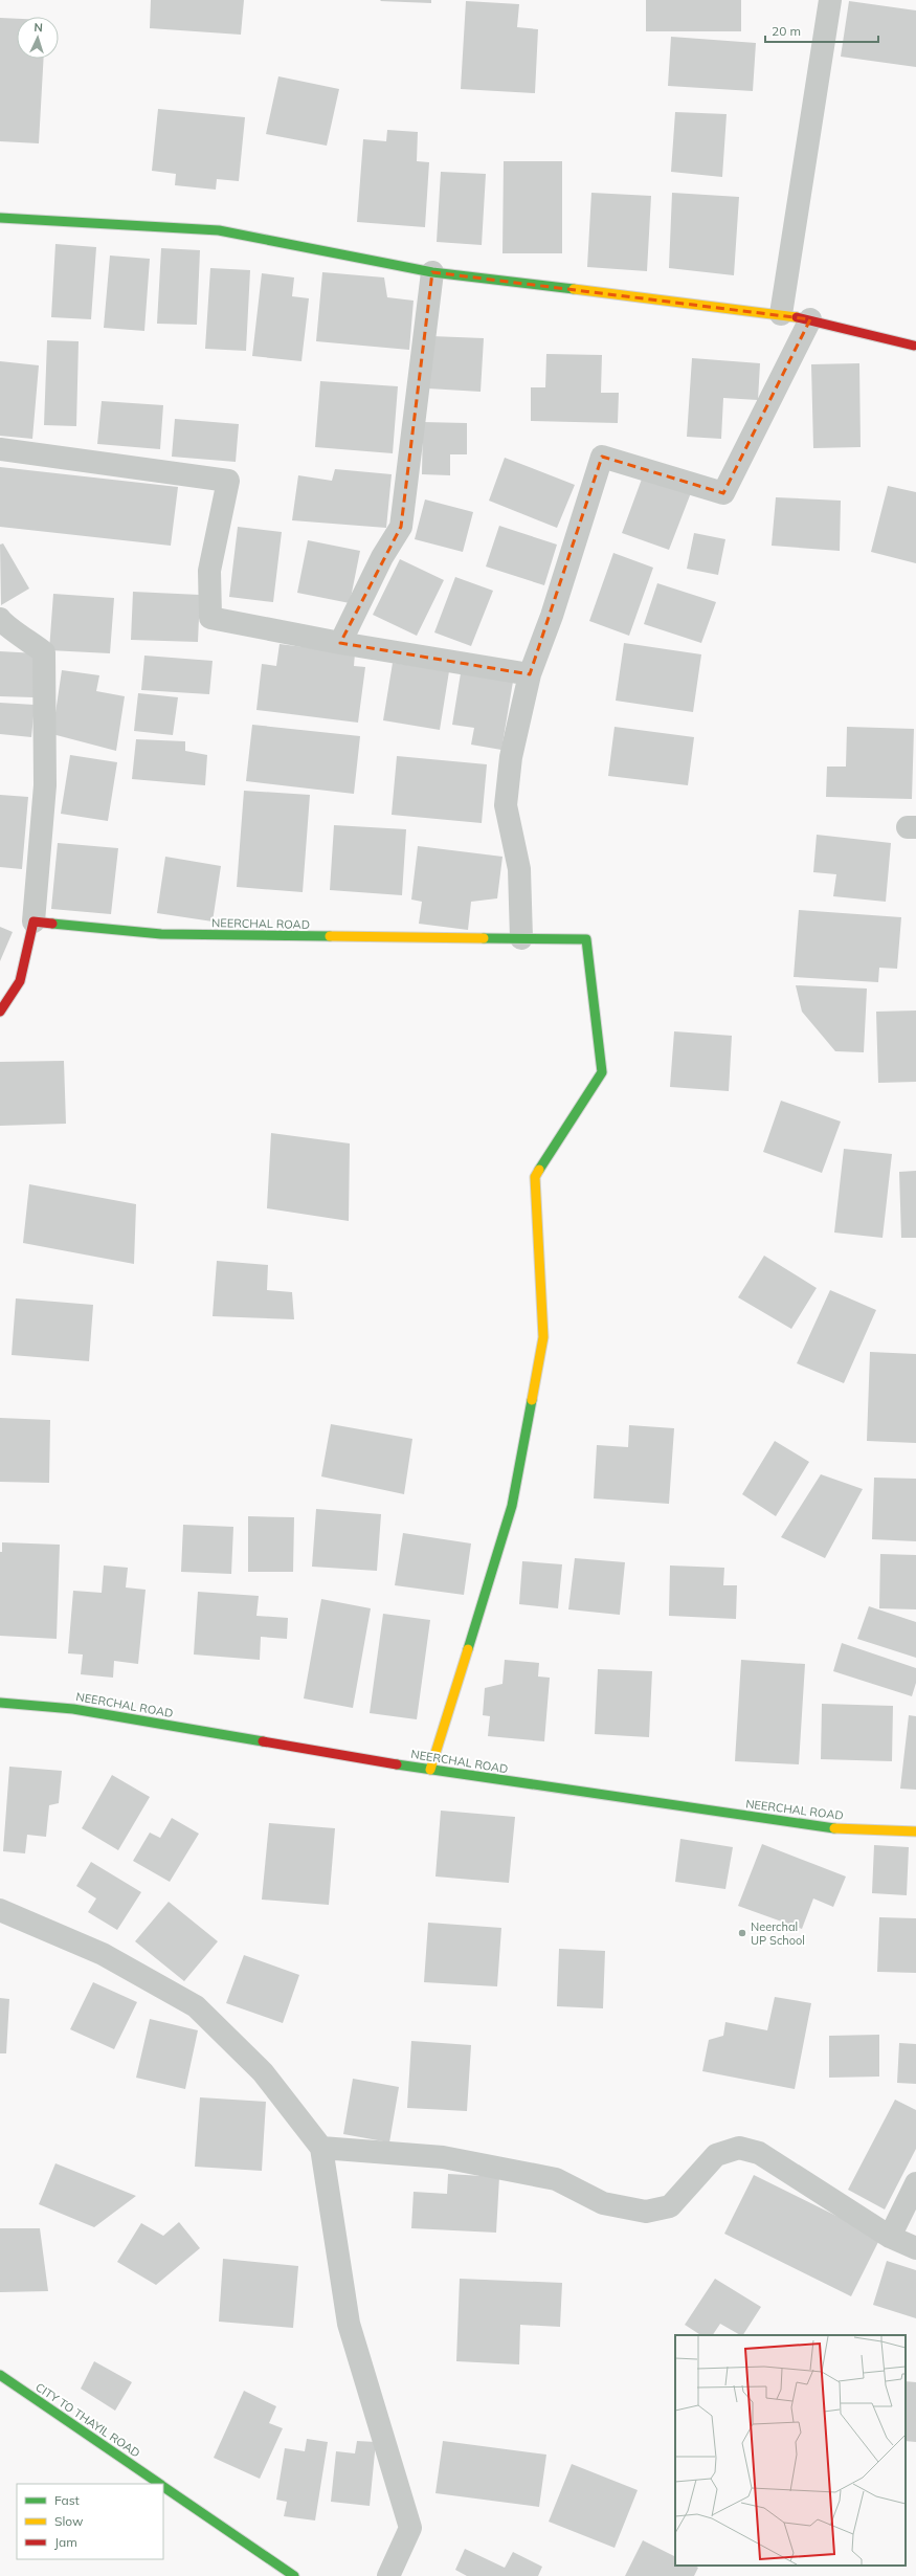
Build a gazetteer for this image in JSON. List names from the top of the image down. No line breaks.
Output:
{"streets":{"street":["NEERCHAL ROAD","CITY TO THAYIL ROAD"]},"places":["Neerchal UP School"],"legend":["Fast","Slow","Jam"],"scale_bar":"20 m","north":"top"}
